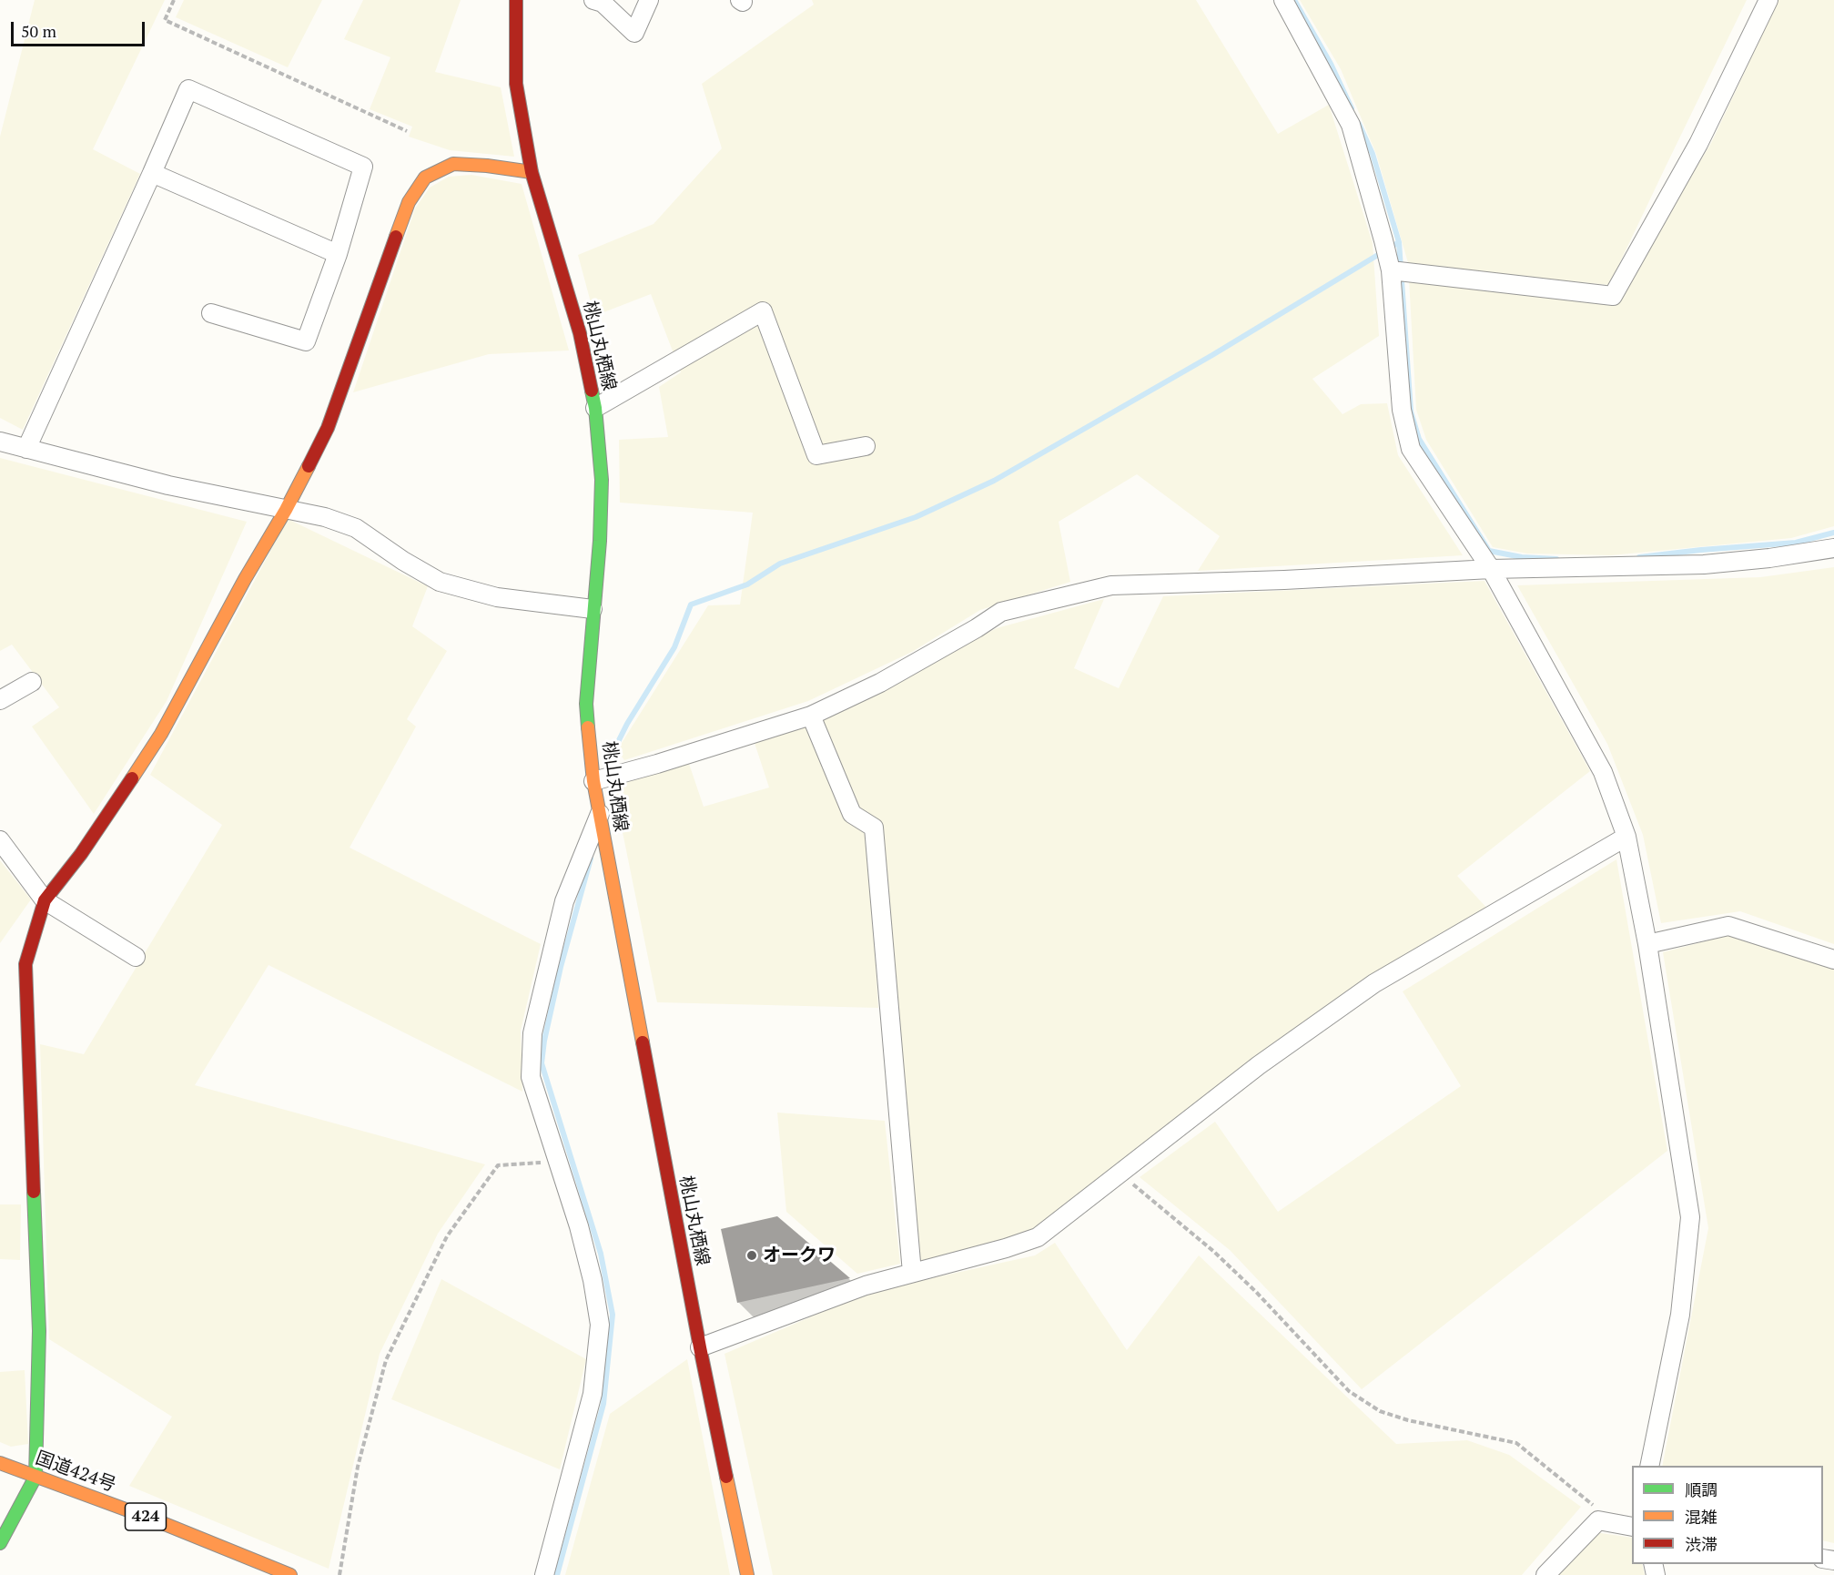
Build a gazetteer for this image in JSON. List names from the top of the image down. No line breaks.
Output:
{"streets":{"main road":["桃山丸栖線","国道424号","424"]},"places":["オークワ"],"legend":["順調","混雑","渋滞"],"scale_bar":"50 m"}
